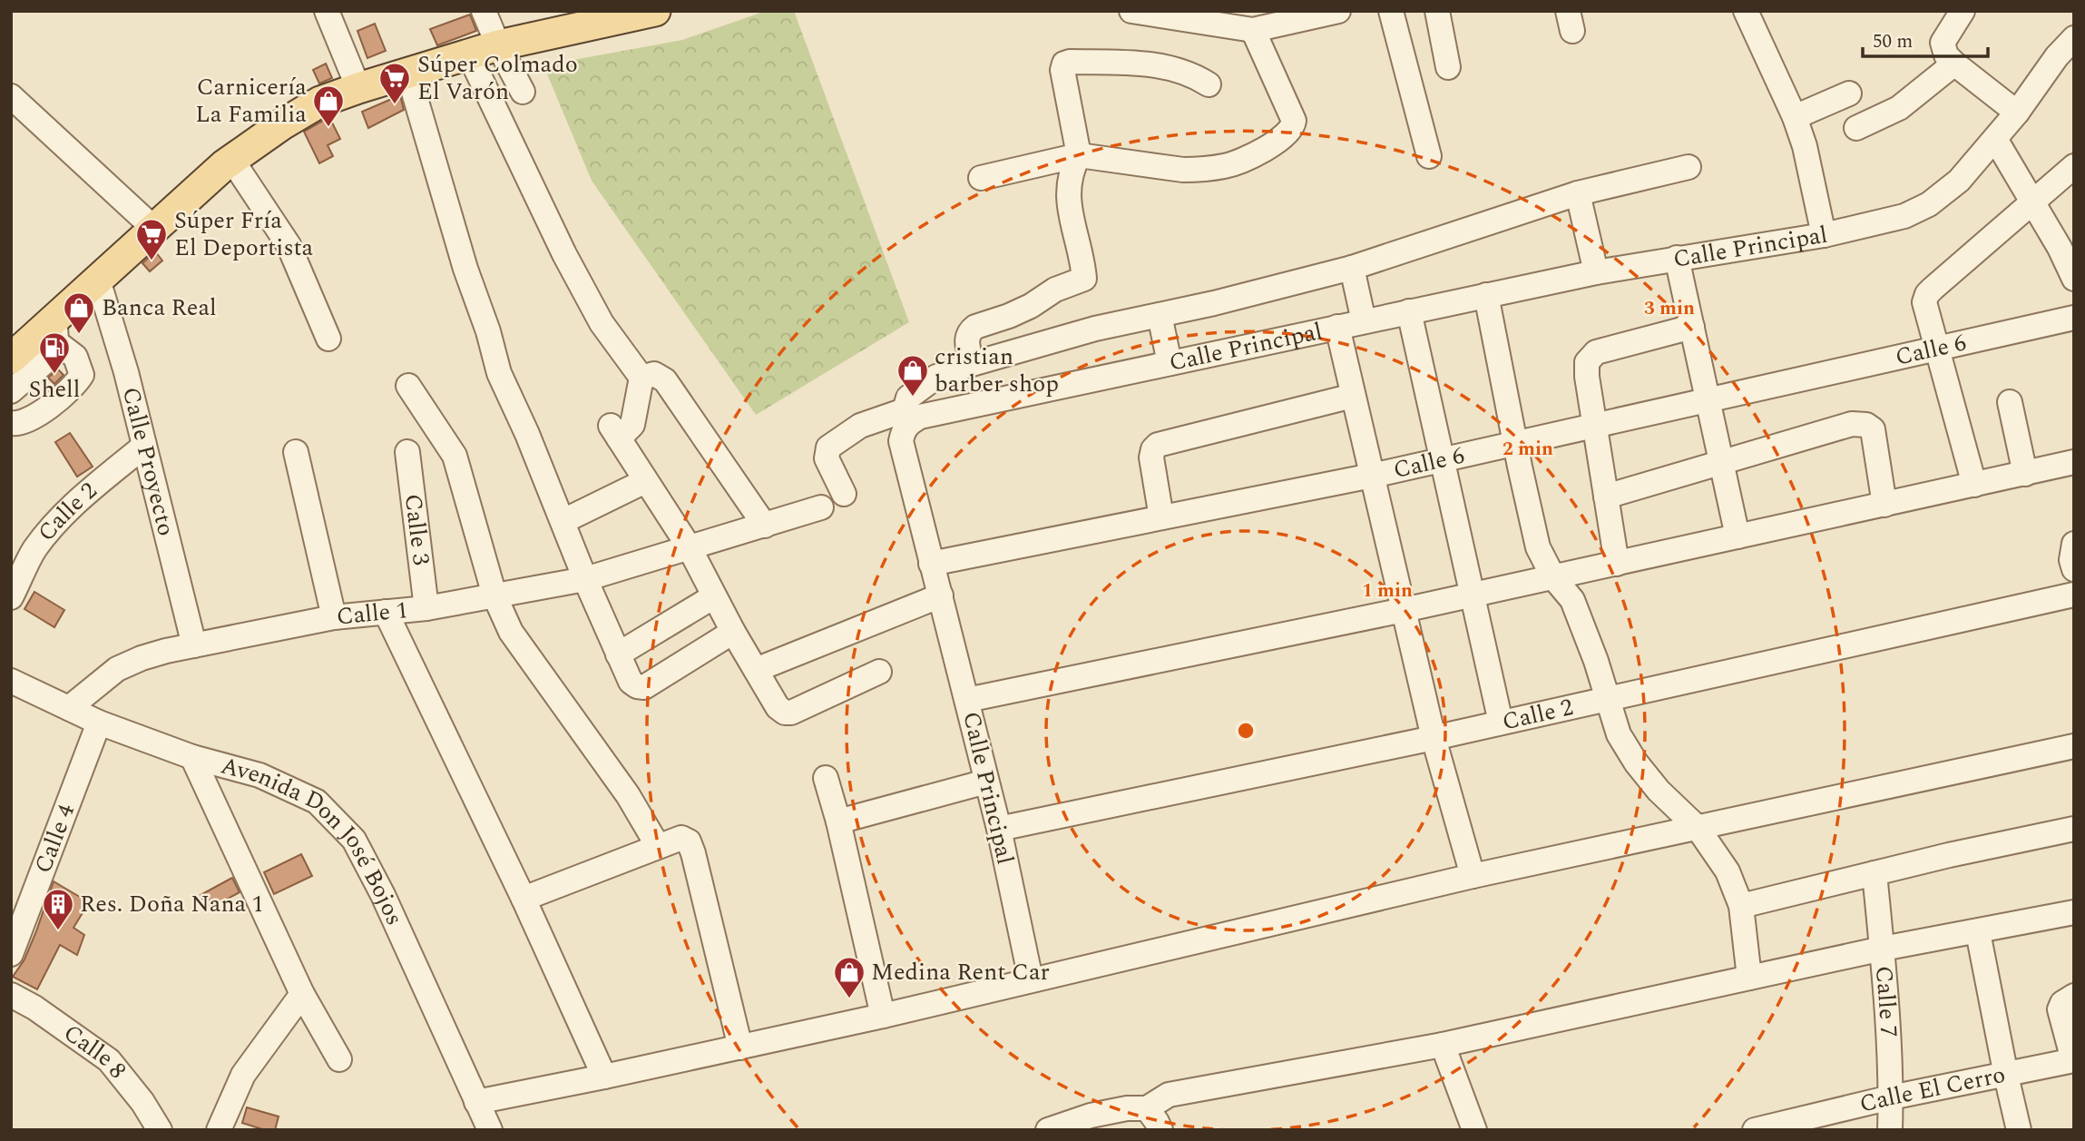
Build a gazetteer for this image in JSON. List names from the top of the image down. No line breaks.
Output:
{"streets":{"street":["Calle Principal","Calle 6","Calle Proyecto","Calle 2","Calle 3","Calle 1","Calle 4","Avenida Don José Bojos","Calle 7","Calle 8","Calle El Cerro"]},"crossings":[["Calle Principal","Calle 6"],["Calle Principal","Calle 2"],["Calle Proyecto","Calle 2"],["Calle Proyecto","Calle 1"],["Calle 3","Calle 1"],["Calle 1","Avenida Don José Bojos"],["Calle 4","Avenida Don José Bojos"],["Calle 7","Calle El Cerro"]],"places":{"supermarket":["Súper Colmado El Varón","Súper Fría El Deportista"],"shop":["Carnicería La Familia","Banca Real","cristian barber shop","Medina Rent Car"],"fuel station":["Shell"],"building":["Res. Doña Nana 1"]},"scale_bar":"50 m","rings":["3 min","2 min","1 min"]}
